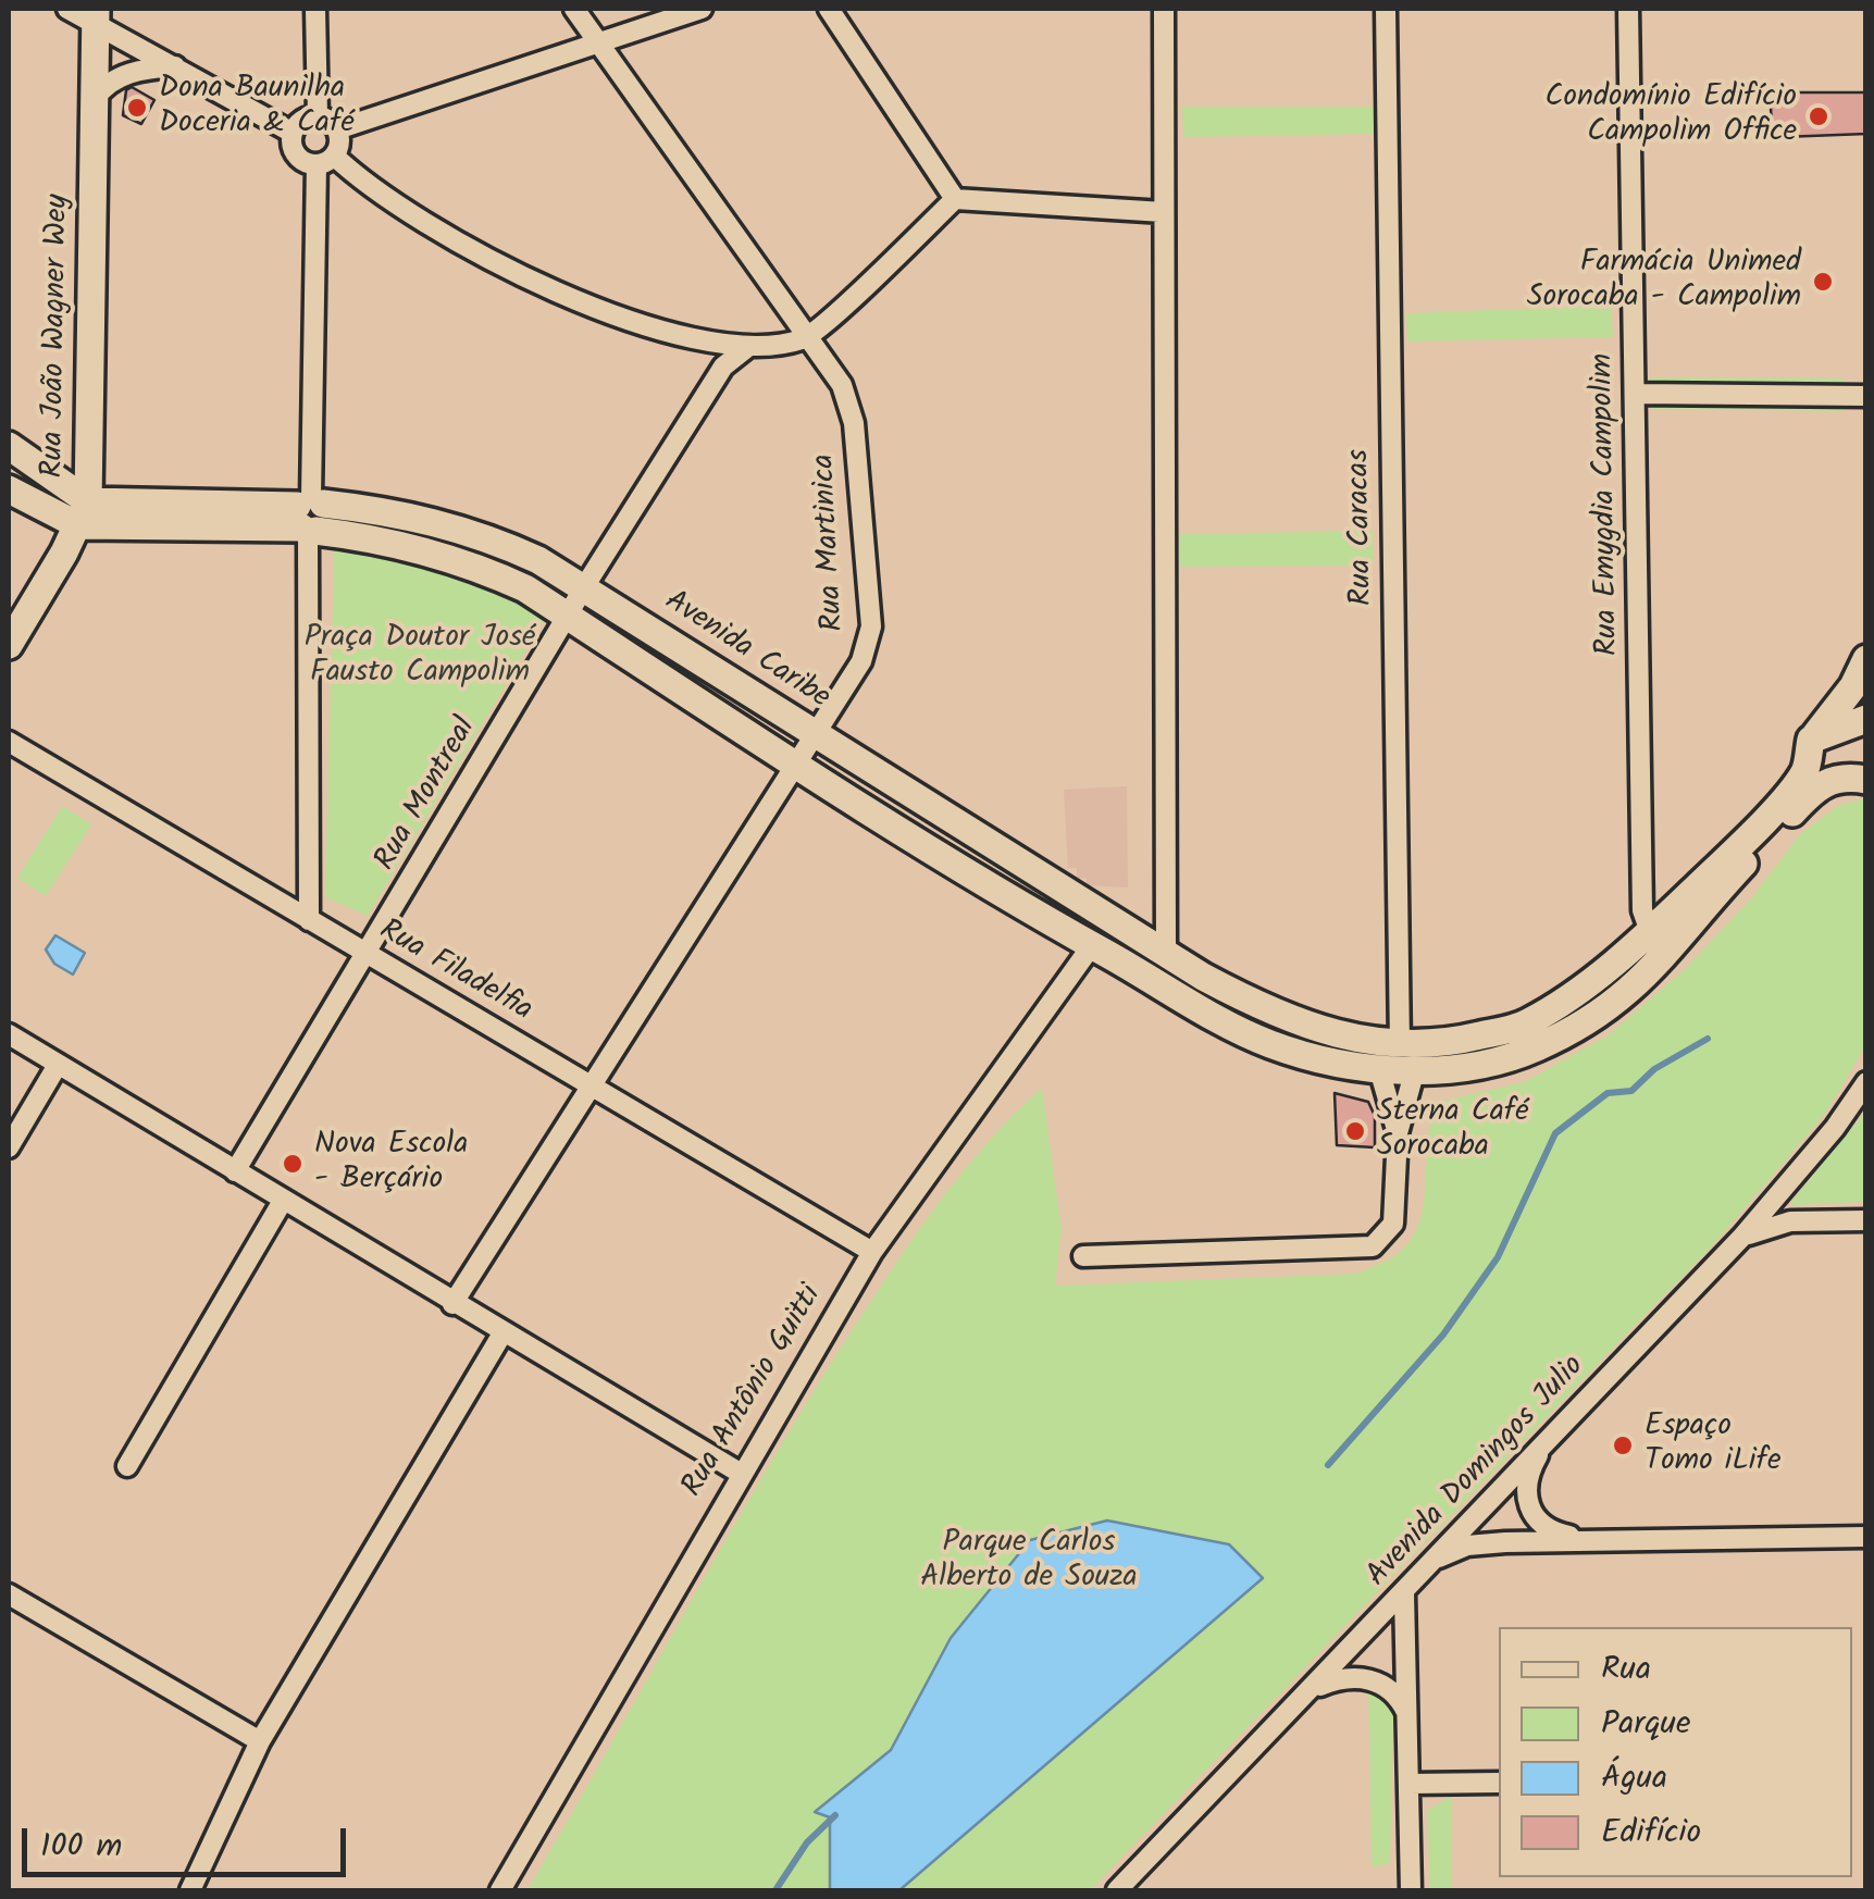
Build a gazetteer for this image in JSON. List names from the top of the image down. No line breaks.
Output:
{"streets":{"street":["Rua João Wagner Wey","Rua Emygdia Campolim","Rua Caracas","Rua Martinica","Avenida Caribe","Rua Montreal","Rua Filadelfia","Rua Antônio Guitti","Avenida Domingos Julio"]},"crossings":[["Rua João Wagner Wey","Avenida Caribe"],["Rua Emygdia Campolim","Avenida Caribe"],["Rua Caracas","Avenida Caribe"],["Rua Martinica","Avenida Caribe"],["Rua Martinica","Rua Filadelfia"],["Avenida Caribe","Rua Montreal"],["Avenida Caribe","Rua Antônio Guitti"],["Rua Montreal","Rua Filadelfia"],["Rua Filadelfia","Rua Antônio Guitti"]],"parks":["Praça Doutor José Fausto Campolim","Parque Carlos Alberto de Souza"],"places":["Dona Baunilha Doceria & Café","Condomínio Edifício Campolim Office","Farmácia Unimed Sorocaba - Campolim","Sterna Café Sorocaba","Nova Escola - Berçário","Espaço Tomo iLife"],"legend":["Rua","Parque","Água","Edifício"],"scale_bar":"100 m"}
